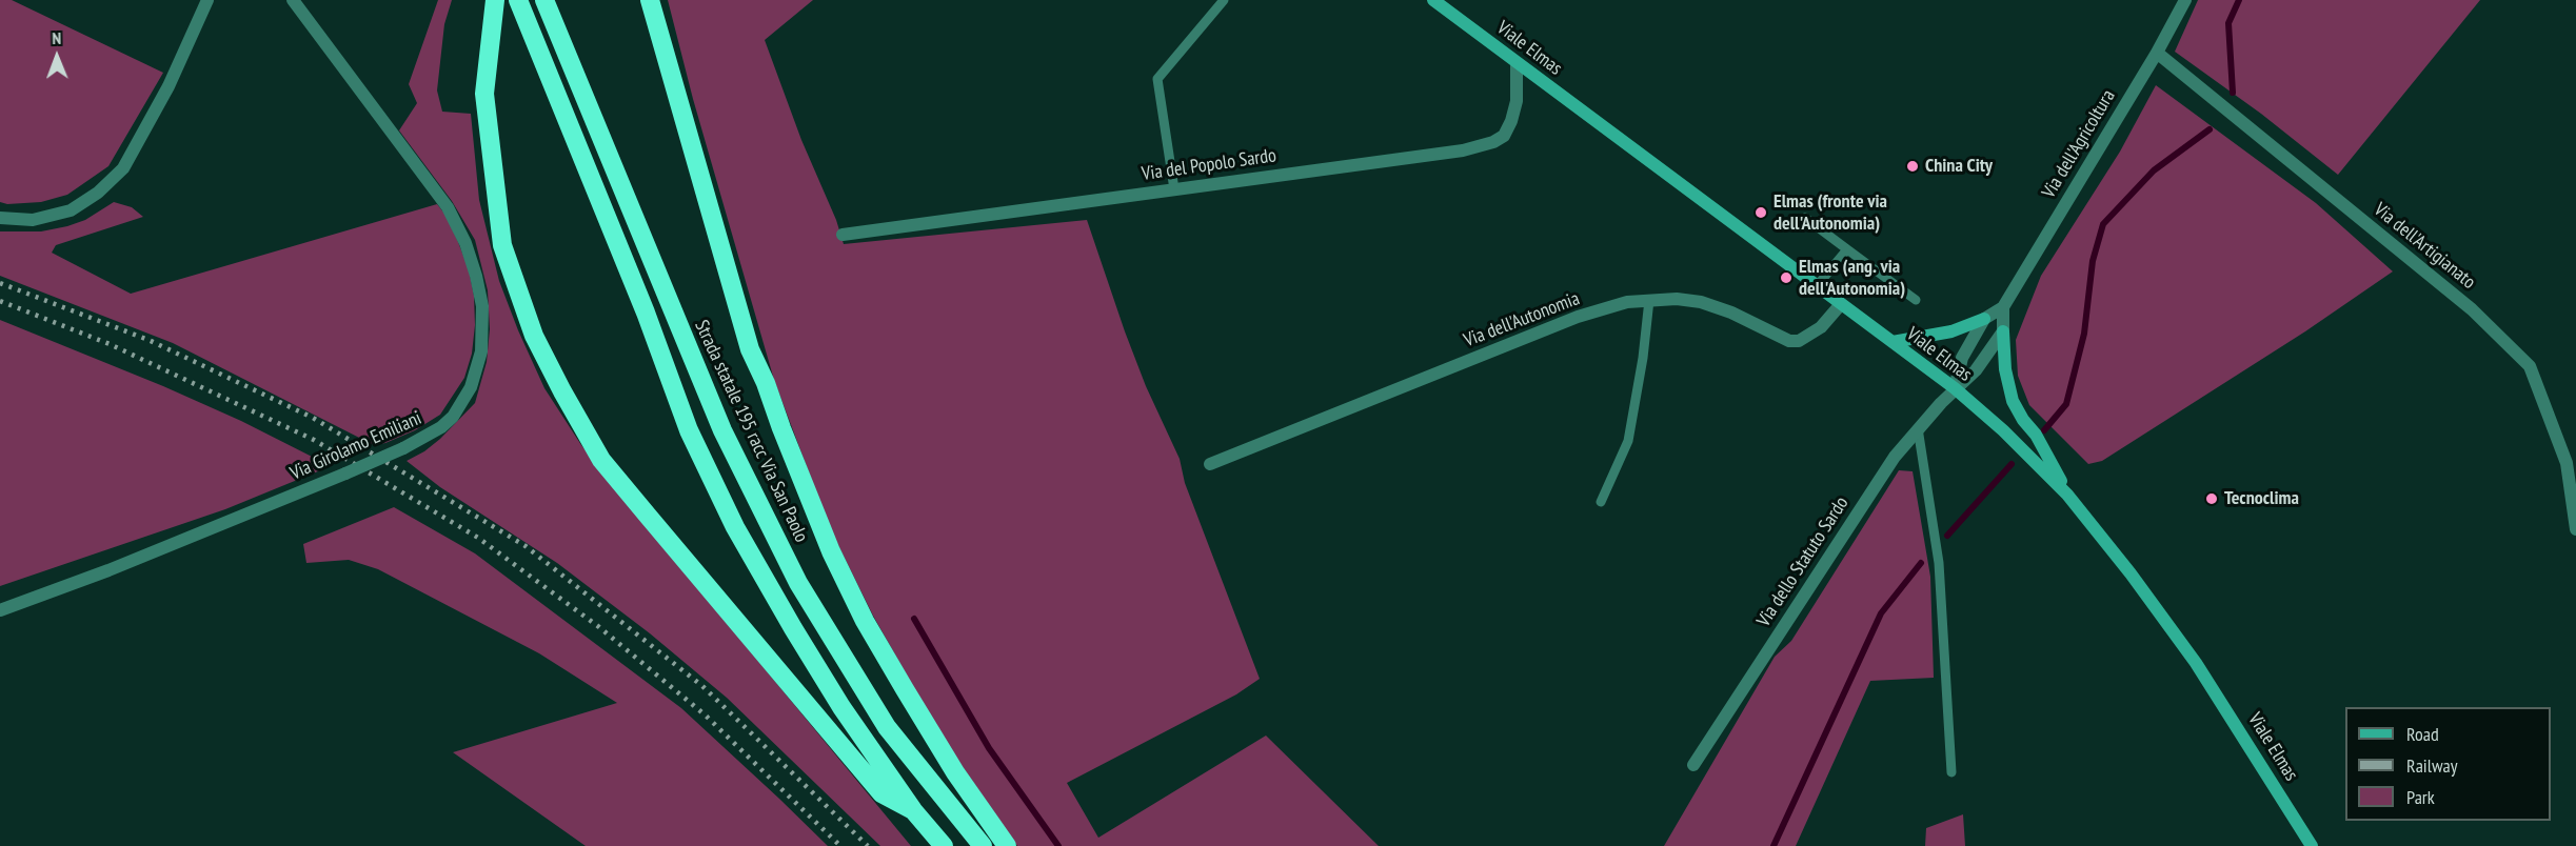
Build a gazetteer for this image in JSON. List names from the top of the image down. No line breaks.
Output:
{"streets":{"highway":["Strada statale 195 racc Via San Paolo"],"main road":["Viale Elmas"],"street":["Via dell'Agricoltura","Via del Popolo Sardo","Via dell'Artigianato","Via dell'Autonomia","Via Girolamo Emiliani","Via dello Statuto Sardo"]},"crossings":[["Viale Elmas","Via dell'Agricoltura"],["Viale Elmas","Via del Popolo Sardo"],["Viale Elmas","Via dell'Autonomia"],["Viale Elmas","Via dello Statuto Sardo"],["Via dell'Agricoltura","Via dell'Artigianato"],["Via dell'Agricoltura","Via dello Statuto Sardo"]],"places":["China City","Elmas (fronte via dell'Autonomia)","Elmas (ang. via dell'Autonomia)","Tecnoclima"],"legend":["Road","Railway","Park"],"north":"top"}
